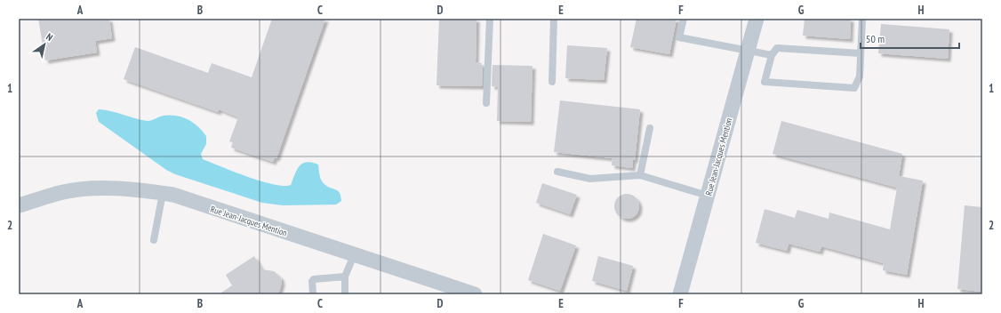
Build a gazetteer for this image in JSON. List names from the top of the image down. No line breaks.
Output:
{"streets":{"street":["Rue Jean-Jacques Mention"]},"scale_bar":"50 m","north":"top right","grid":{"columns":["A","B","C","D","E","F","G","H"],"rows":["1","2"]}}
